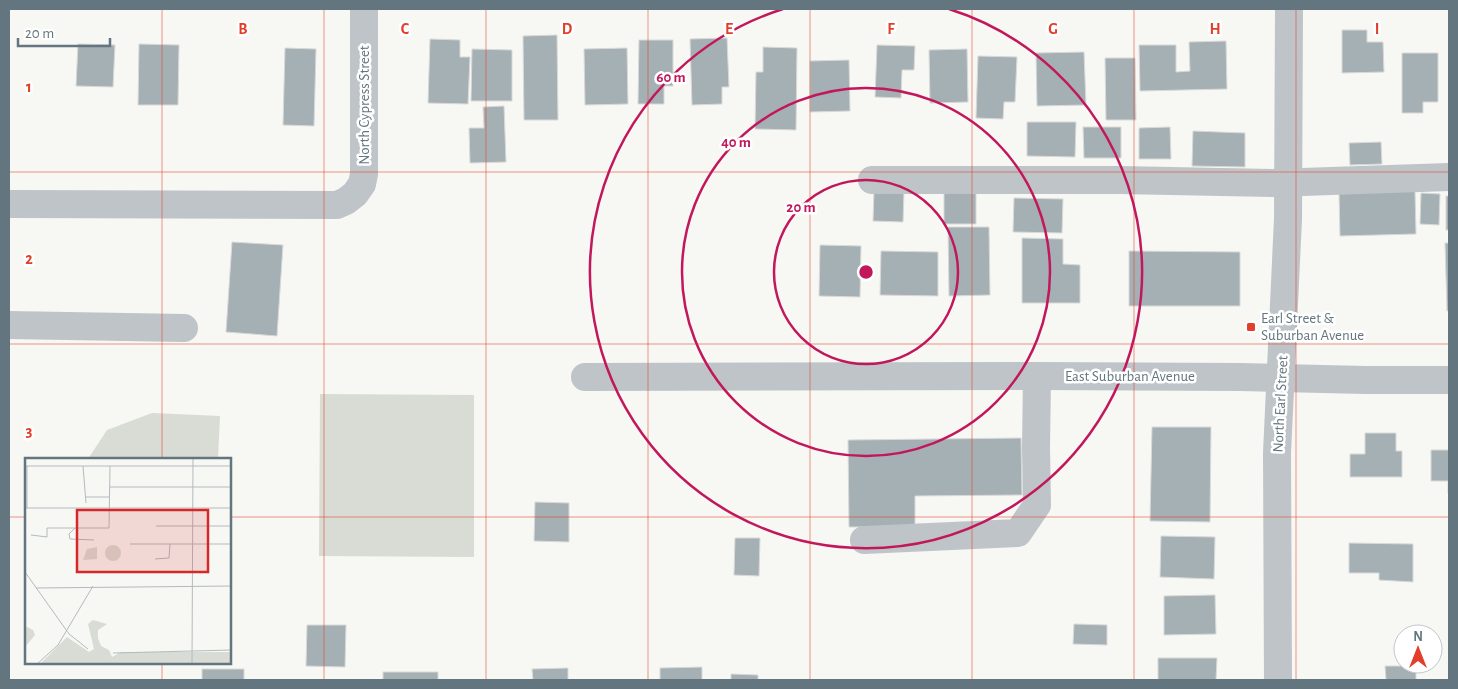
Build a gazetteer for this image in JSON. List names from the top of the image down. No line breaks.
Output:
{"streets":{"street":["North Cypress Street","East Suburban Avenue","North Earl Street"]},"crossings":[["East Suburban Avenue","North Earl Street"]],"places":{"transit":["Earl Street & Suburban Avenue"]},"scale_bar":"20 m","north":"top","grid":{"columns":["B","C","D","E","F","G","H","I"],"rows":["1","2","3"]},"rings":["60 m","40 m","20 m"]}
